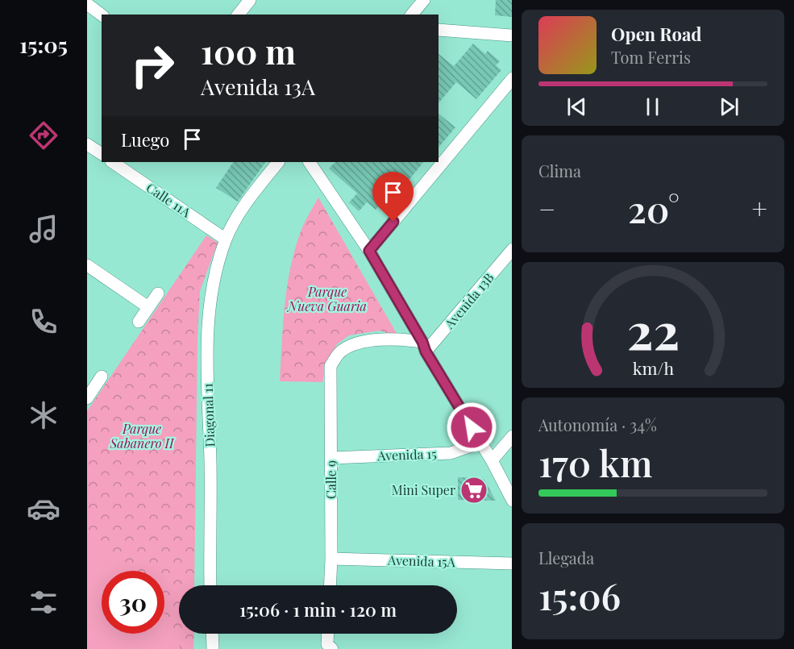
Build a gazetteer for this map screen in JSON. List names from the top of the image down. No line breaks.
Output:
{"streets":{"street":["Calle 11A","Avenida 13B","Diagonal 11","Avenida 15","Calle 9","Avenida 15A"]},"crossings":[["Calle 11A","Diagonal 11"],["Avenida 13B","Calle 9"],["Avenida 15","Calle 9"],["Calle 9","Avenida 15A"]],"parks":["Parque Nueva Guaria","Parque Sabanero II"],"places":{"supermarket":["Mini Super"]},"page":{"tabs":"15:05","turn":["100 m","Avenida 13A"],"song":["Open Road","Tom Ferris"],"then":"Luego","tile":["Clima",["Autonomía · 34%","170 km"],["Llegada","15:06"]],"heat":["−","20°","+"],"limit":"30","trip":"15:06 · 1 min · 120 m","gauge":["22","km/h"]}}
